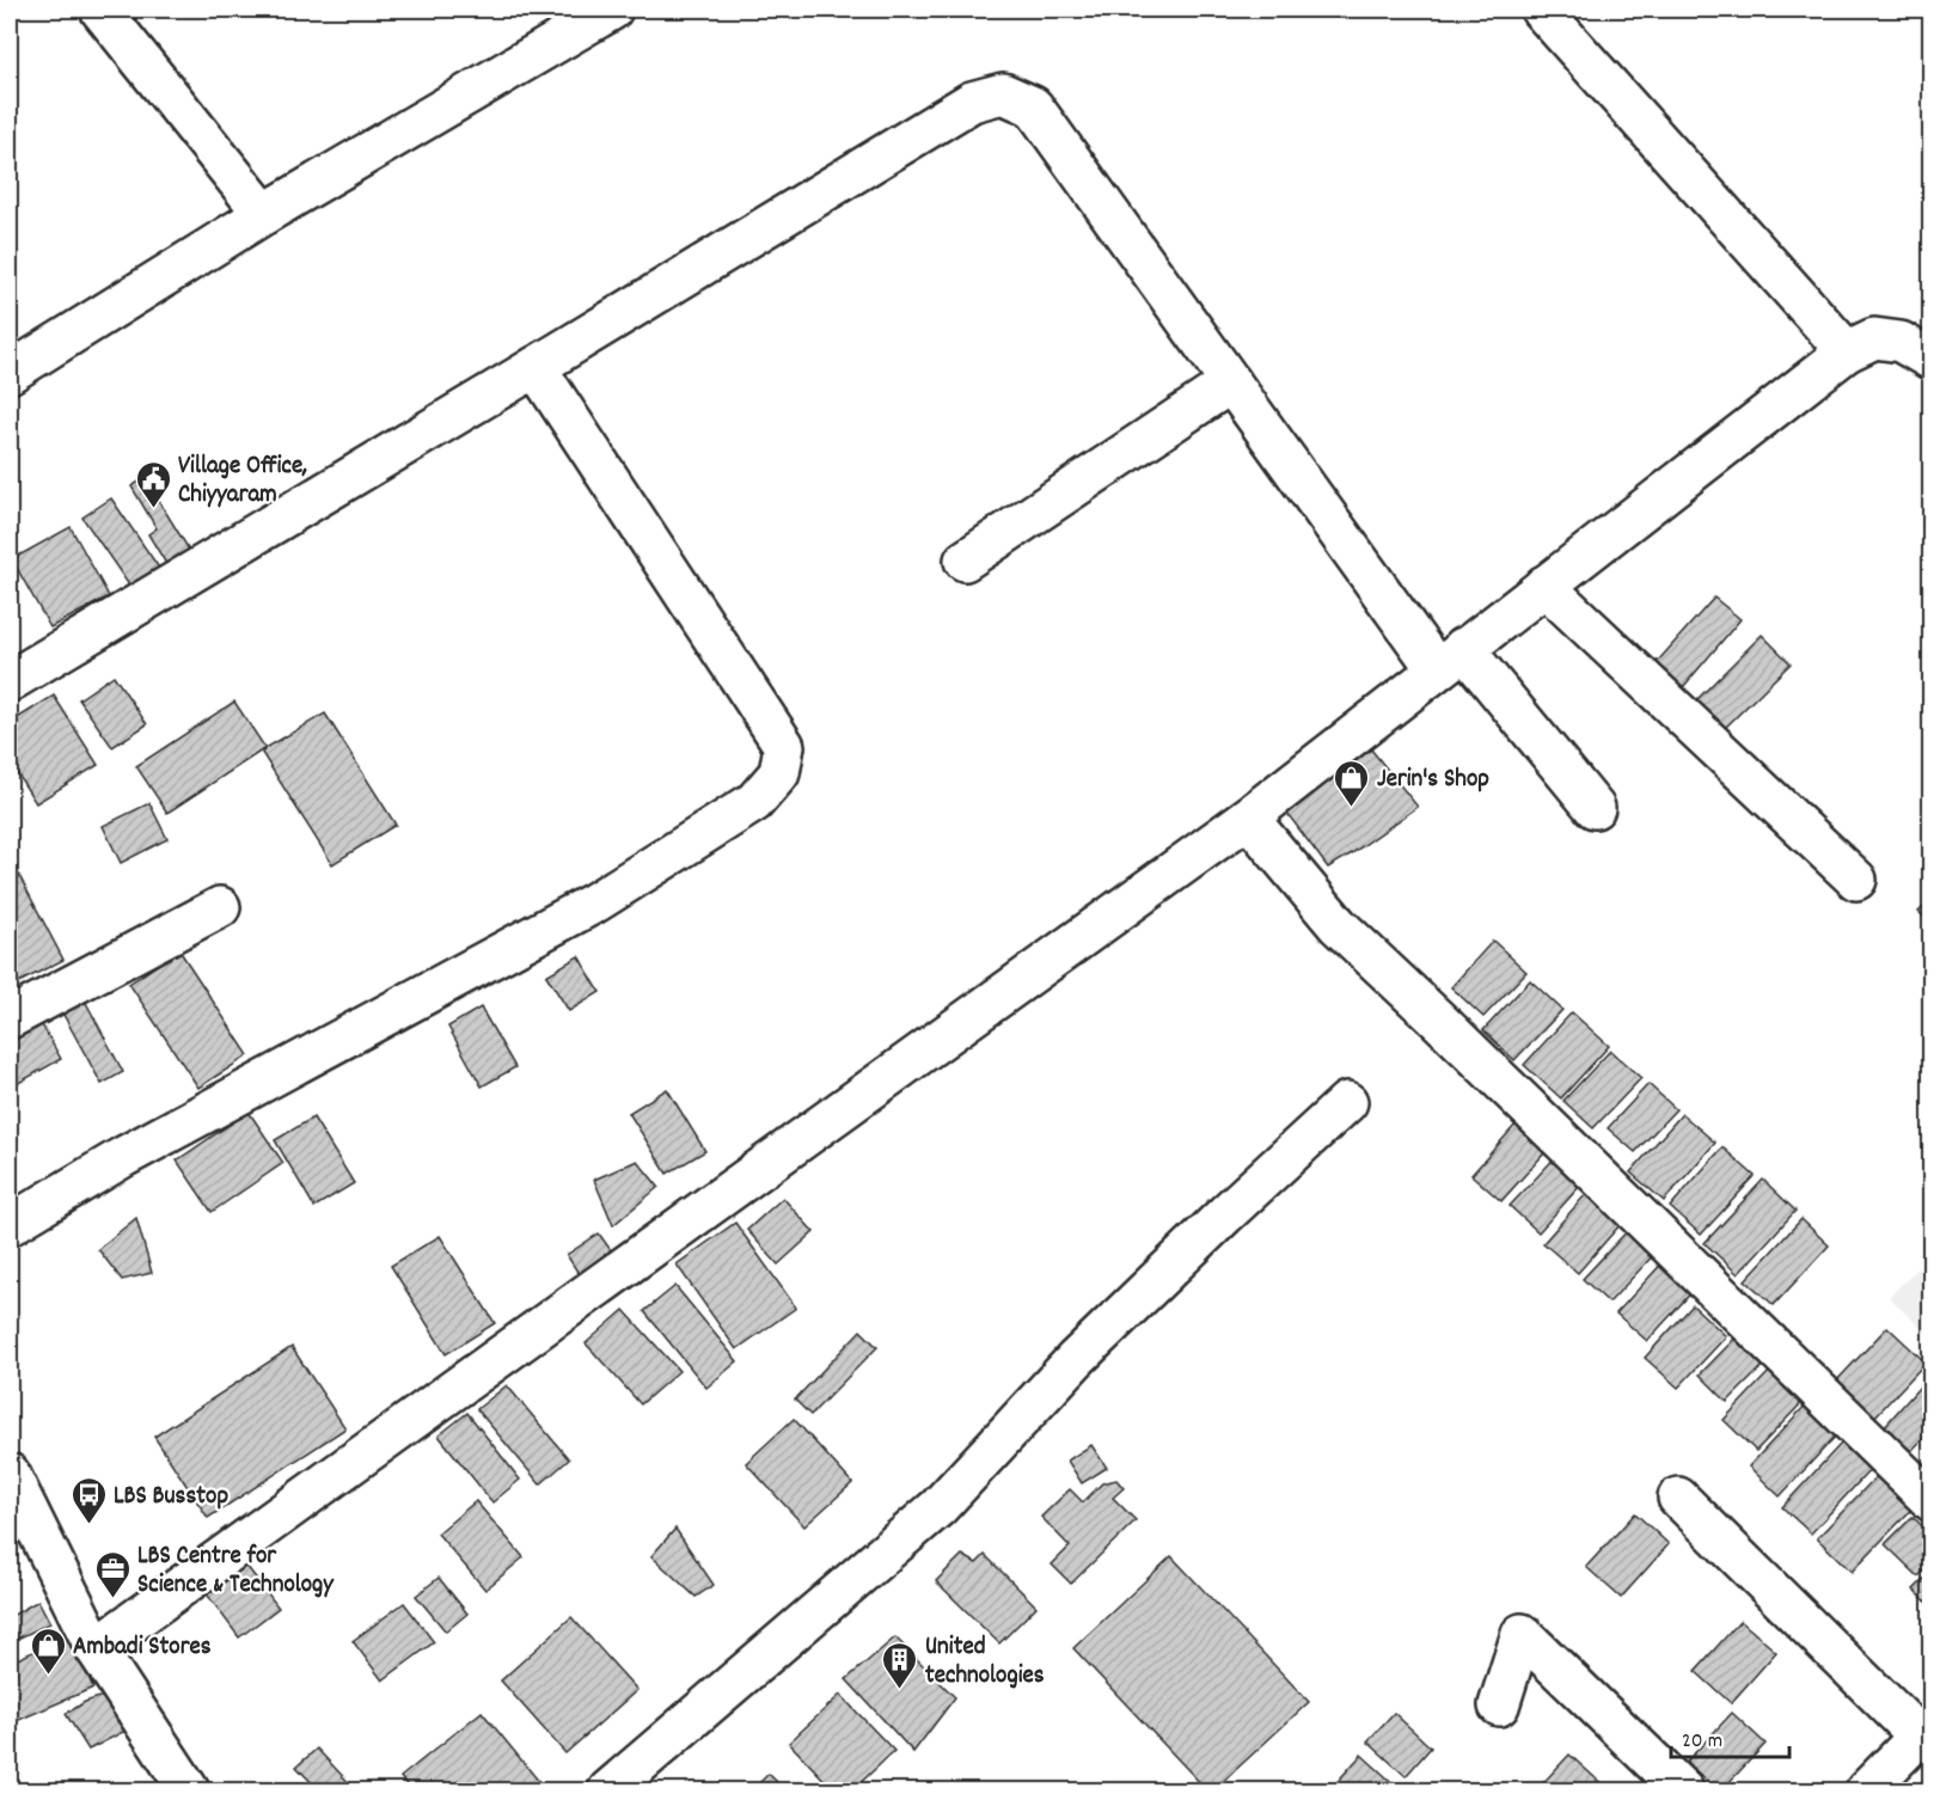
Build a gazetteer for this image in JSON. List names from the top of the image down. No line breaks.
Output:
{"places":{"public building":["Village Office, Chiyyaram"],"shop":["Jerin's Shop","Ambadi Stores"],"bus stop":["LBS Busstop"],"office":["LBS Centre for Science & Technology"],"building":["United technologies"]},"scale_bar":"20 m"}
